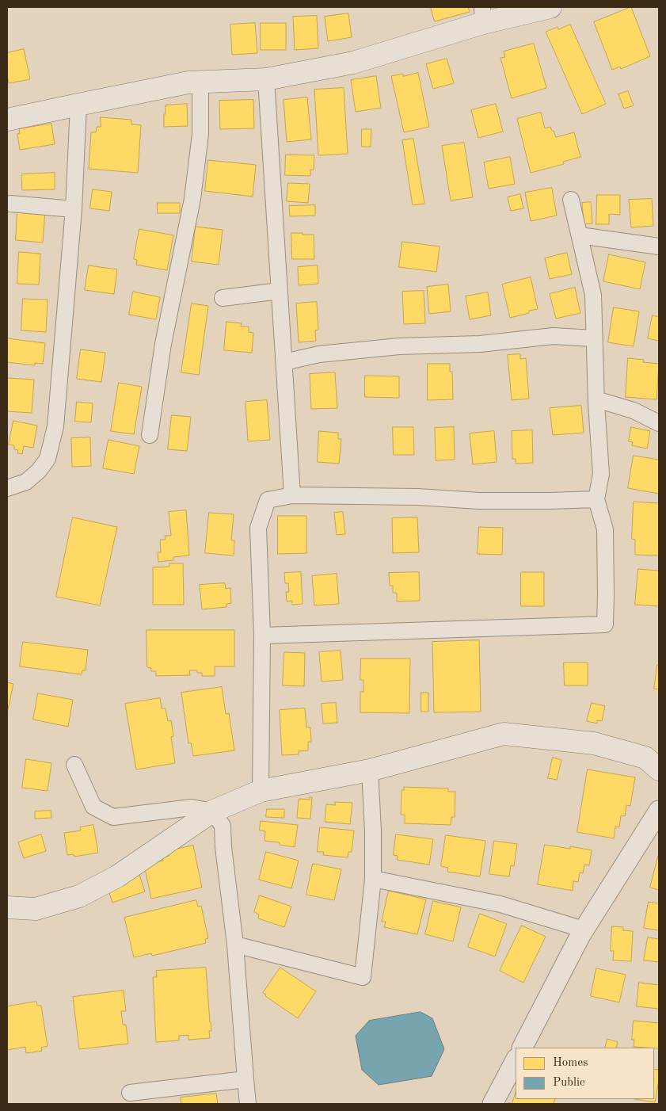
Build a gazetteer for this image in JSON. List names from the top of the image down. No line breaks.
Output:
{"legend":["Homes","Public"]}
